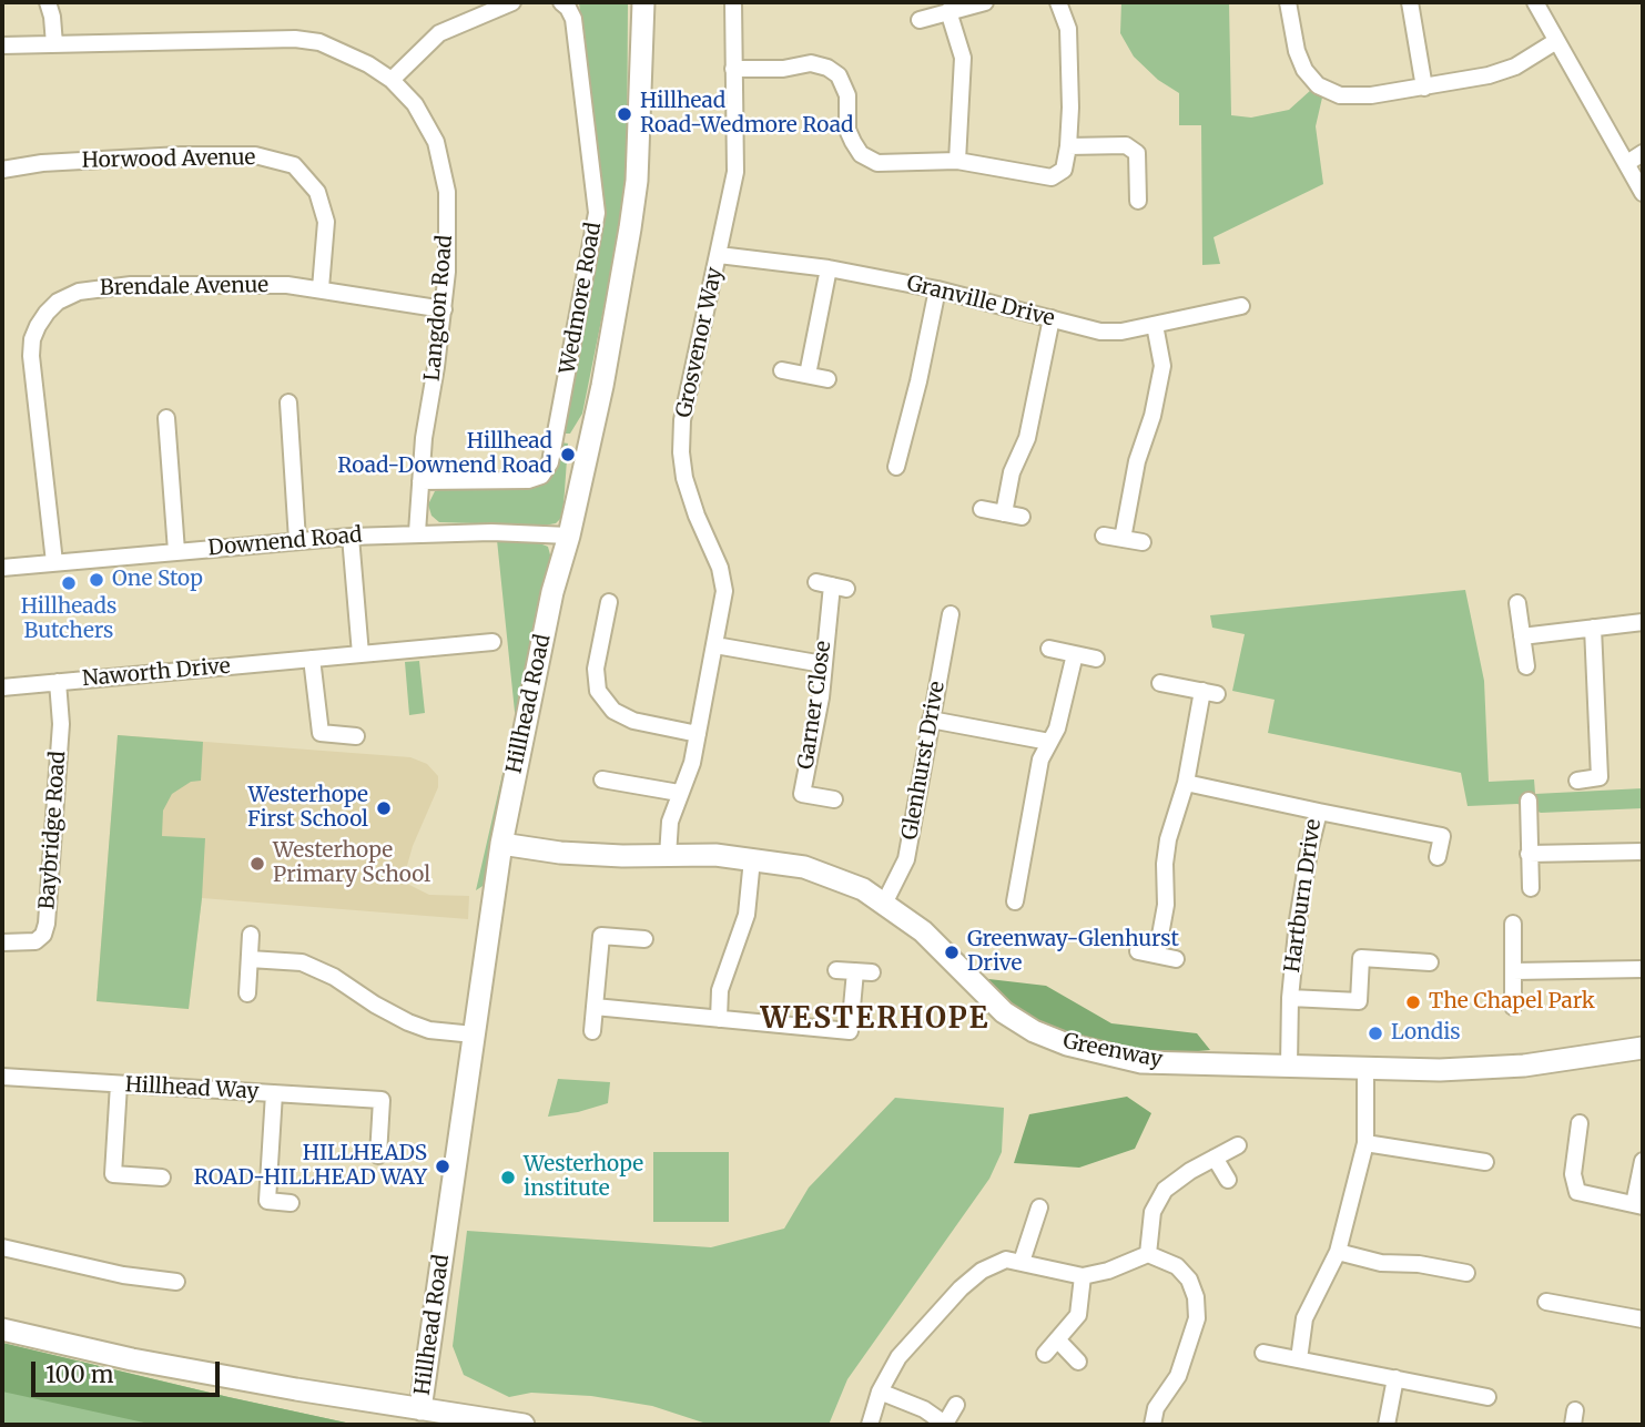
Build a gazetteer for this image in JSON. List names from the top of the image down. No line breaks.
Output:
{"streets":{"street":["Horwood Avenue","Brendale Avenue","Wedmore Road","Granville Drive","Langdon Road","Grosvenor Way","Downend Road","Naworth Drive","Hillhead Road","Garner Close","Glenhurst Drive","Baybridge Road","Hartburn Drive","Greenway","Hillhead Way"]},"crossings":[["Horwood Avenue","Brendale Avenue"],["Brendale Avenue","Langdon Road"],["Brendale Avenue","Downend Road"],["Wedmore Road","Langdon Road"],["Granville Drive","Grosvenor Way"],["Langdon Road","Downend Road"],["Grosvenor Way","Greenway"],["Downend Road","Hillhead Road"],["Naworth Drive","Baybridge Road"],["Hillhead Road","Greenway"],["Glenhurst Drive","Greenway"],["Hartburn Drive","Greenway"]],"districts":["WESTERHOPE"],"places":["Hillhead Road-Wedmore Road","Hillhead Road-Downend Road","One Stop","Hillheads Butchers","Westerhope First School","Westerhope Primary School","Greenway-Glenhurst Drive","The Chapel Park","Londis","HILLHEADS ROAD-HILLHEAD WAY","Westerhope institute"],"scale_bar":"100 m"}
